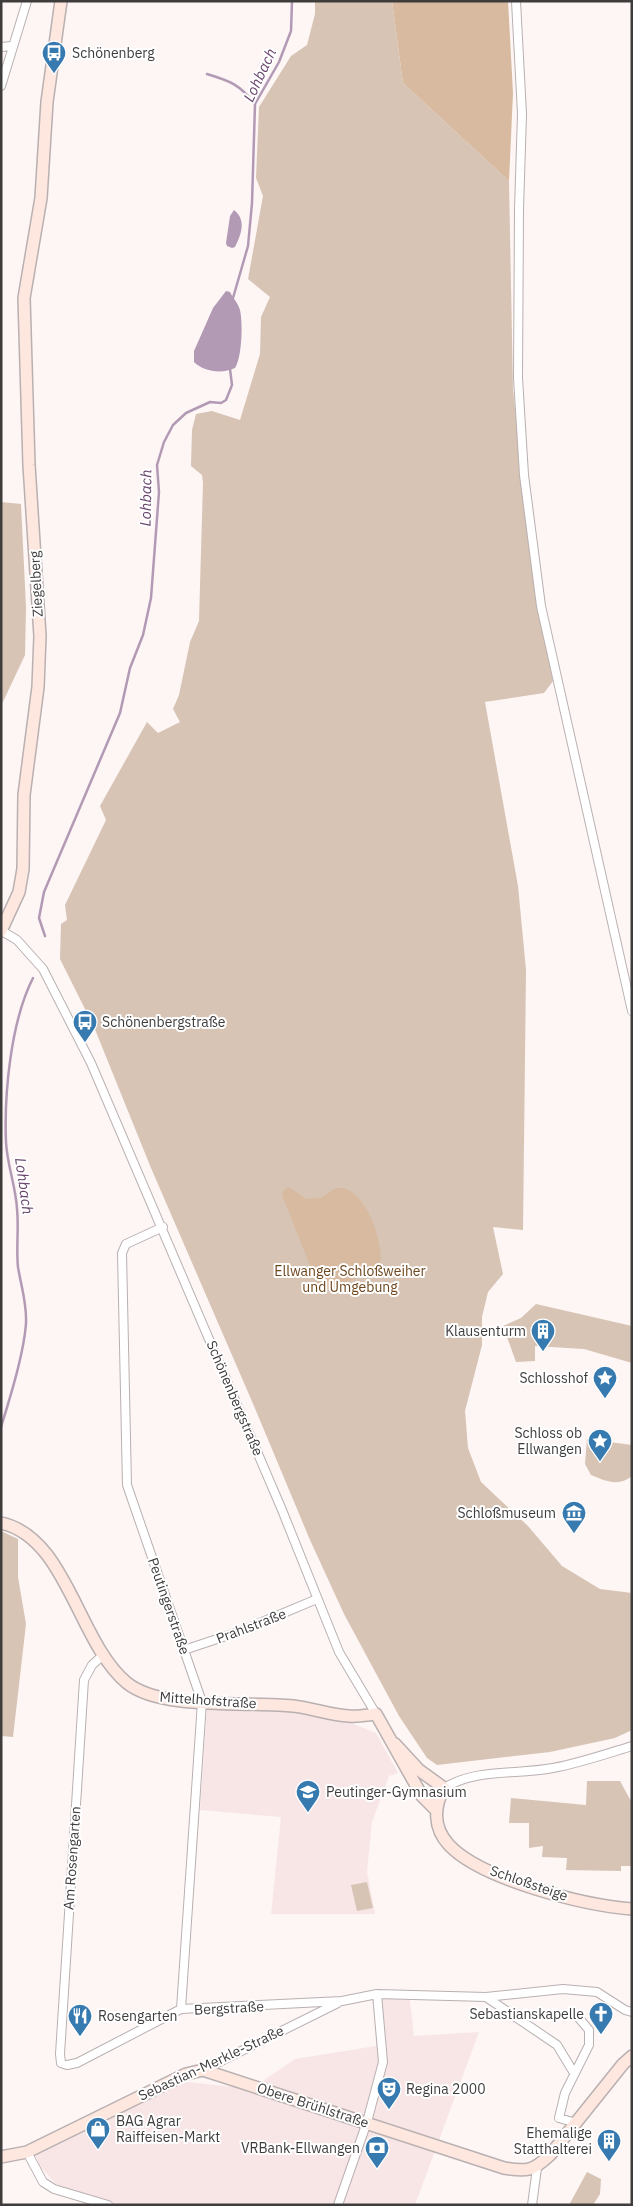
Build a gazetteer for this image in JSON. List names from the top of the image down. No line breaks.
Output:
{"streets":{"street":["Ziegelberg","Schönenbergstraße","Peutingerstraße","Prahlstraße","Mittelhofstraße","Am Rosengarten","Schloßsteige","Bergstraße","Sebastian-Merkle-Straße","Obere Brühlstraße"]},"crossings":[["Ziegelberg","Schönenbergstraße"],["Schönenbergstraße","Peutingerstraße"],["Schönenbergstraße","Prahlstraße"],["Schönenbergstraße","Mittelhofstraße"],["Peutingerstraße","Prahlstraße"],["Peutingerstraße","Mittelhofstraße"],["Peutingerstraße","Bergstraße"],["Mittelhofstraße","Am Rosengarten"],["Am Rosengarten","Bergstraße"],["Bergstraße","Sebastian-Merkle-Straße"],["Sebastian-Merkle-Straße","Obere Brühlstraße"]],"water":["Lohbach"],"parks":["Ellwanger Schloßweiher und Umgebung"],"places":{"bus stop":["Schönenberg","Schönenbergstraße"],"building":["Klausenturm","Ehemalige Statthalterei"],"place":["Schlosshof","Schloss ob Ellwangen"],"museum":["Schloßmuseum"],"school or university":["Peutinger-Gymnasium"],"church":["Sebastianskapelle"],"restaurant":["Rosengarten"],"theatre":["Regina 2000"],"shop":["BAG Agrar Raiffeisen-Markt"],"bank":["VRBank-Ellwangen"]}}
